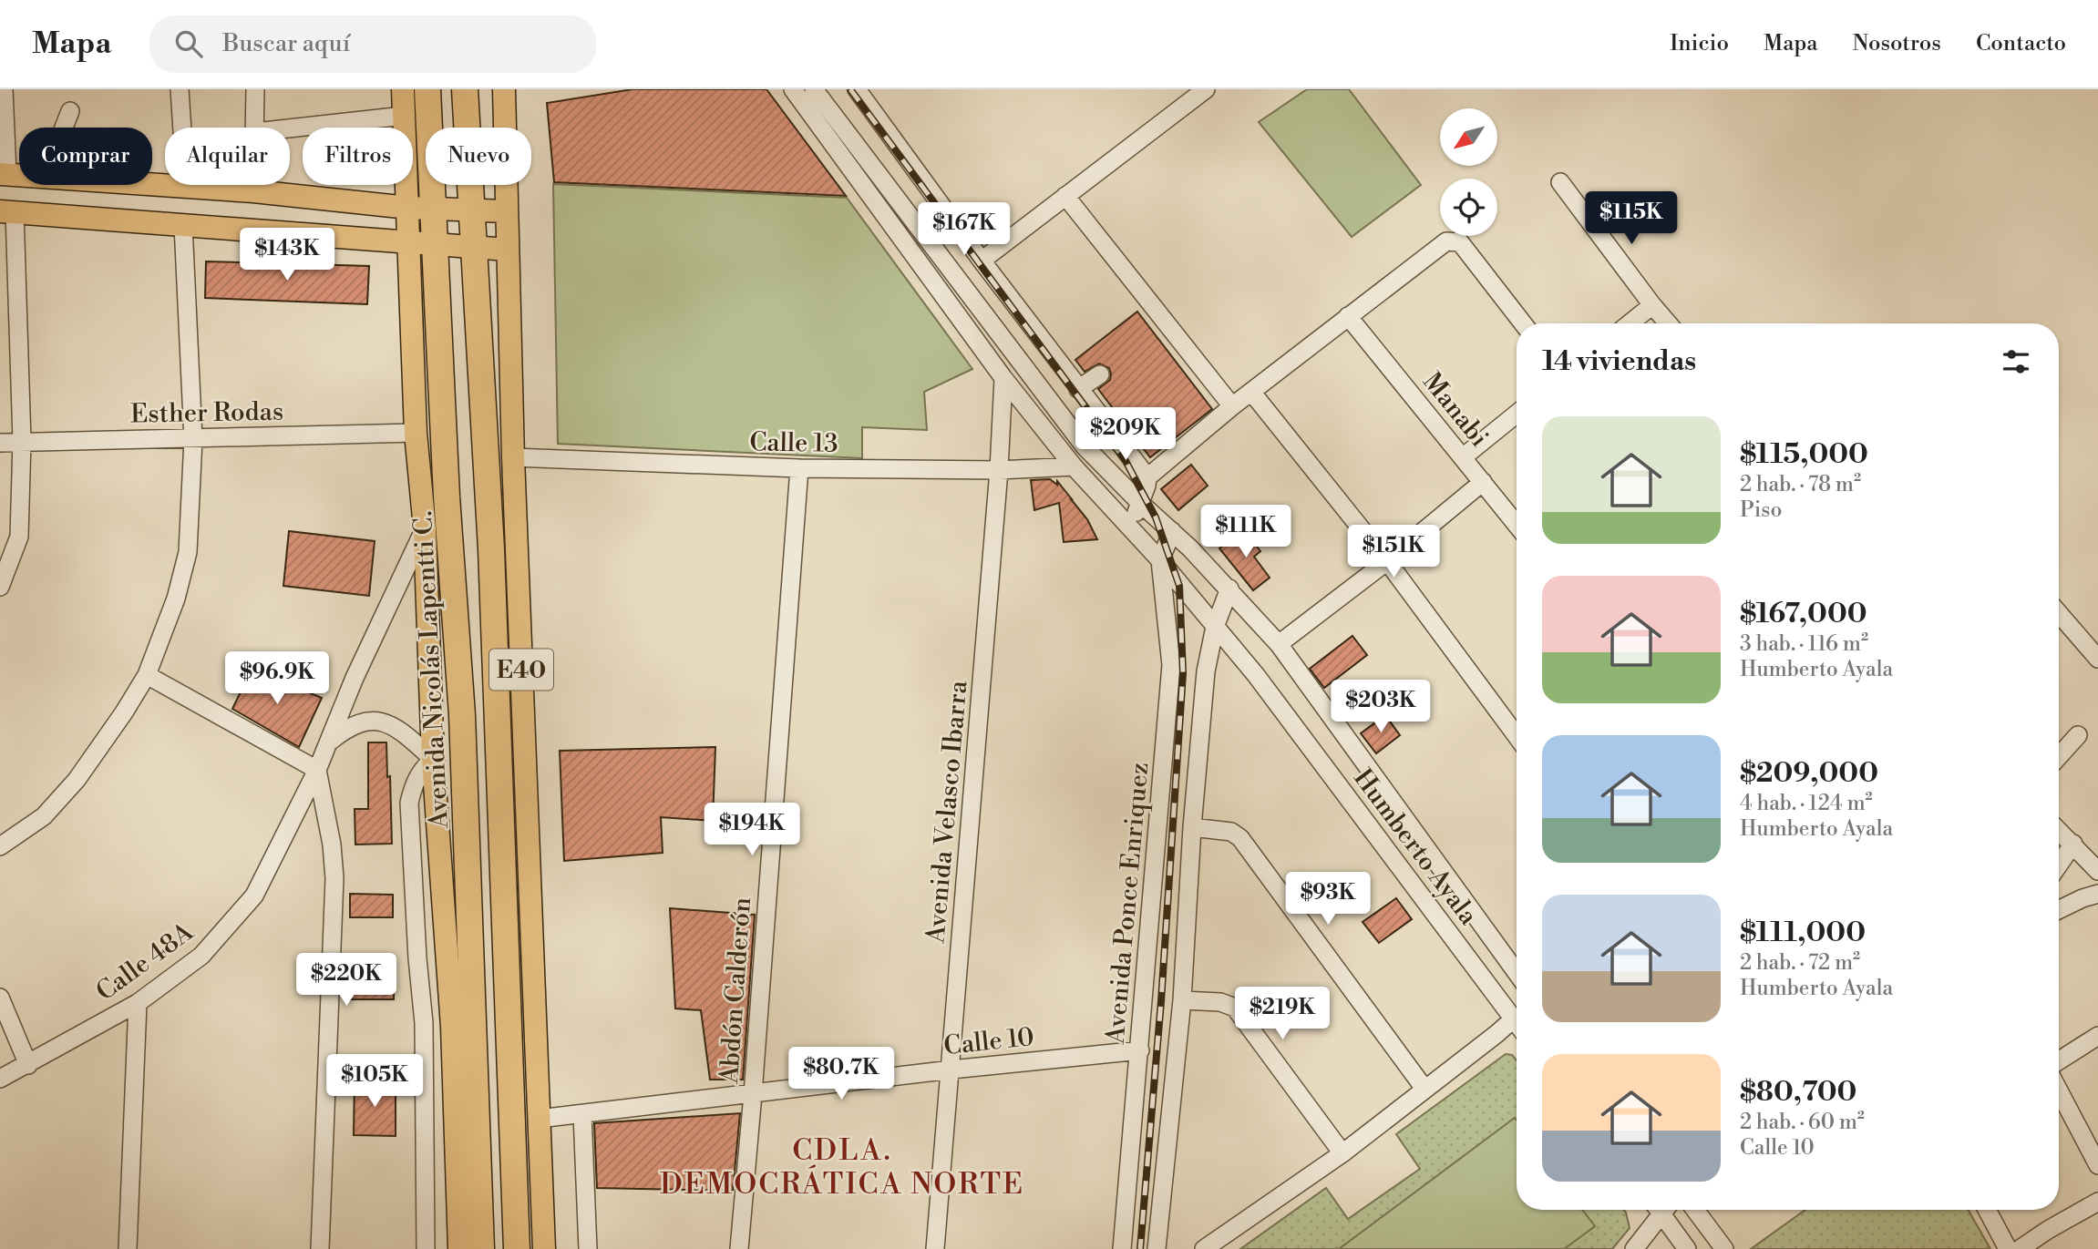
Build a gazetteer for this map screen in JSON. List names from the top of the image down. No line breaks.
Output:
{"streets":{"highway":["Avenida Nicolás Lapentti C.","E40"],"street":["Manabi","Esther Rodas","Calle 13","Avenida Velasco Ibarra","Humberto Ayala","Avenida Ponce Enriquez","Calle 48A","Abdón Calderón","Calle 10"]},"crossings":[["Esther Rodas","Avenida Nicolás Lapentti C."],["Calle 13","E40"],["Calle 13","Avenida Velasco Ibarra"],["Calle 13","Humberto Ayala"],["Calle 13","Abdón Calderón"],["Avenida Nicolás Lapentti C.","Calle 48A"],["E40","Calle 10"],["Avenida Velasco Ibarra","Humberto Ayala"],["Avenida Velasco Ibarra","Calle 10"],["Humberto Ayala","Avenida Ponce Enriquez"],["Avenida Ponce Enriquez","Calle 10"],["Abdón Calderón","Calle 10"]],"districts":["CDLA. DEMOCRÁTICA NORTE"],"north":"bottom left","page":{"header":"Mapa","search":"Buscar aquí","nav":["Inicio","Mapa","Nosotros","Contacto"],"chip":["Comprar","Alquilar","Filtros","Nuevo"],"price":["$115K","$167K","$143K","$209K","$111K","$151K","$96.9K","$203K","$194K","$93K","$220K","$219K","$80.7K","$105K"],"heading":"14 viviendas","list":[{"name":"$115,000","note":"2 hab. · 78 m² · Piso"},{"name":"$167,000","note":"3 hab. · 116 m² · Humberto Ayala"},{"name":"$209,000","note":"4 hab. · 124 m² · Humberto Ayala"},{"name":"$111,000","note":"2 hab. · 72 m² · Humberto Ayala"},{"name":"$80,700","note":"2 hab. · 60 m² · Calle 10"}]}}
